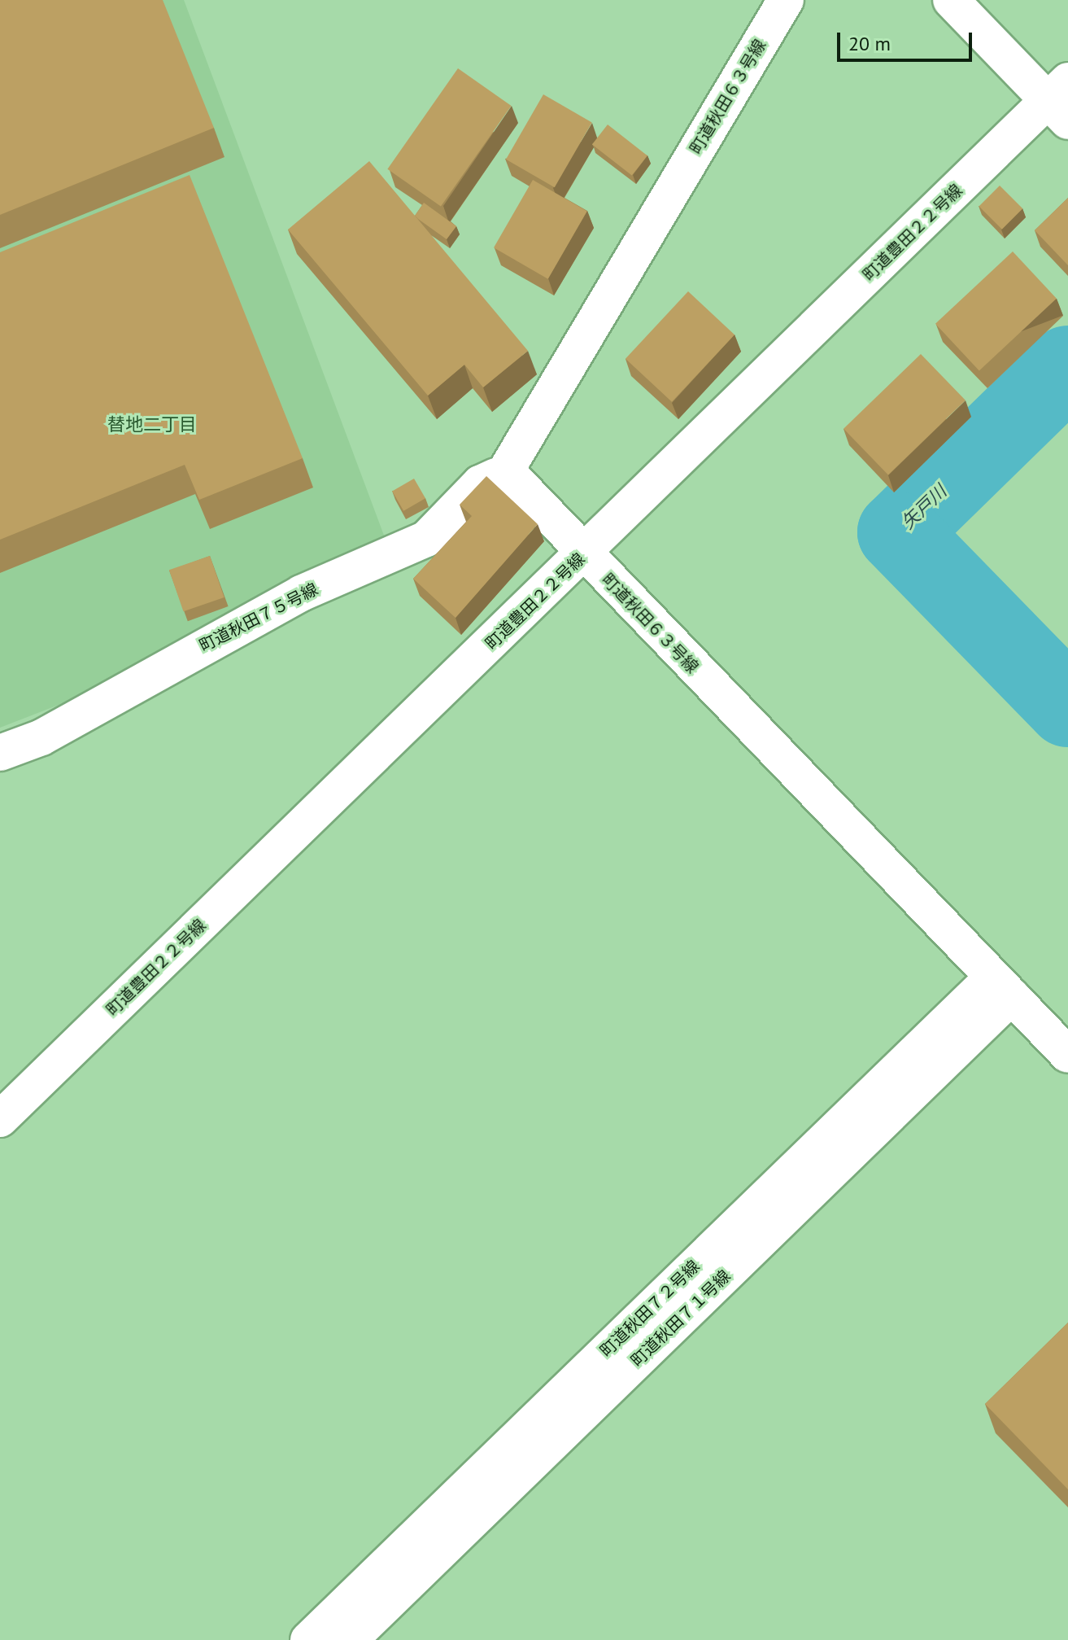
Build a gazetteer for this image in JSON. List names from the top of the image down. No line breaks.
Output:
{"streets":{"street":["町道秋田６３号線","町道豊田２２号線","町道秋田７５号線","町道秋田７２号線","町道秋田７１号線"]},"crossings":[["町道秋田６３号線","町道豊田２２号線"],["町道秋田６３号線","町道秋田７５号線"],["町道秋田６３号線","町道秋田７２号線"],["町道秋田６３号線","町道秋田７１号線"],["町道秋田７２号線","町道秋田７１号線"]],"districts":["替地二丁目"],"water":["矢戸川"],"scale_bar":"20 m"}
